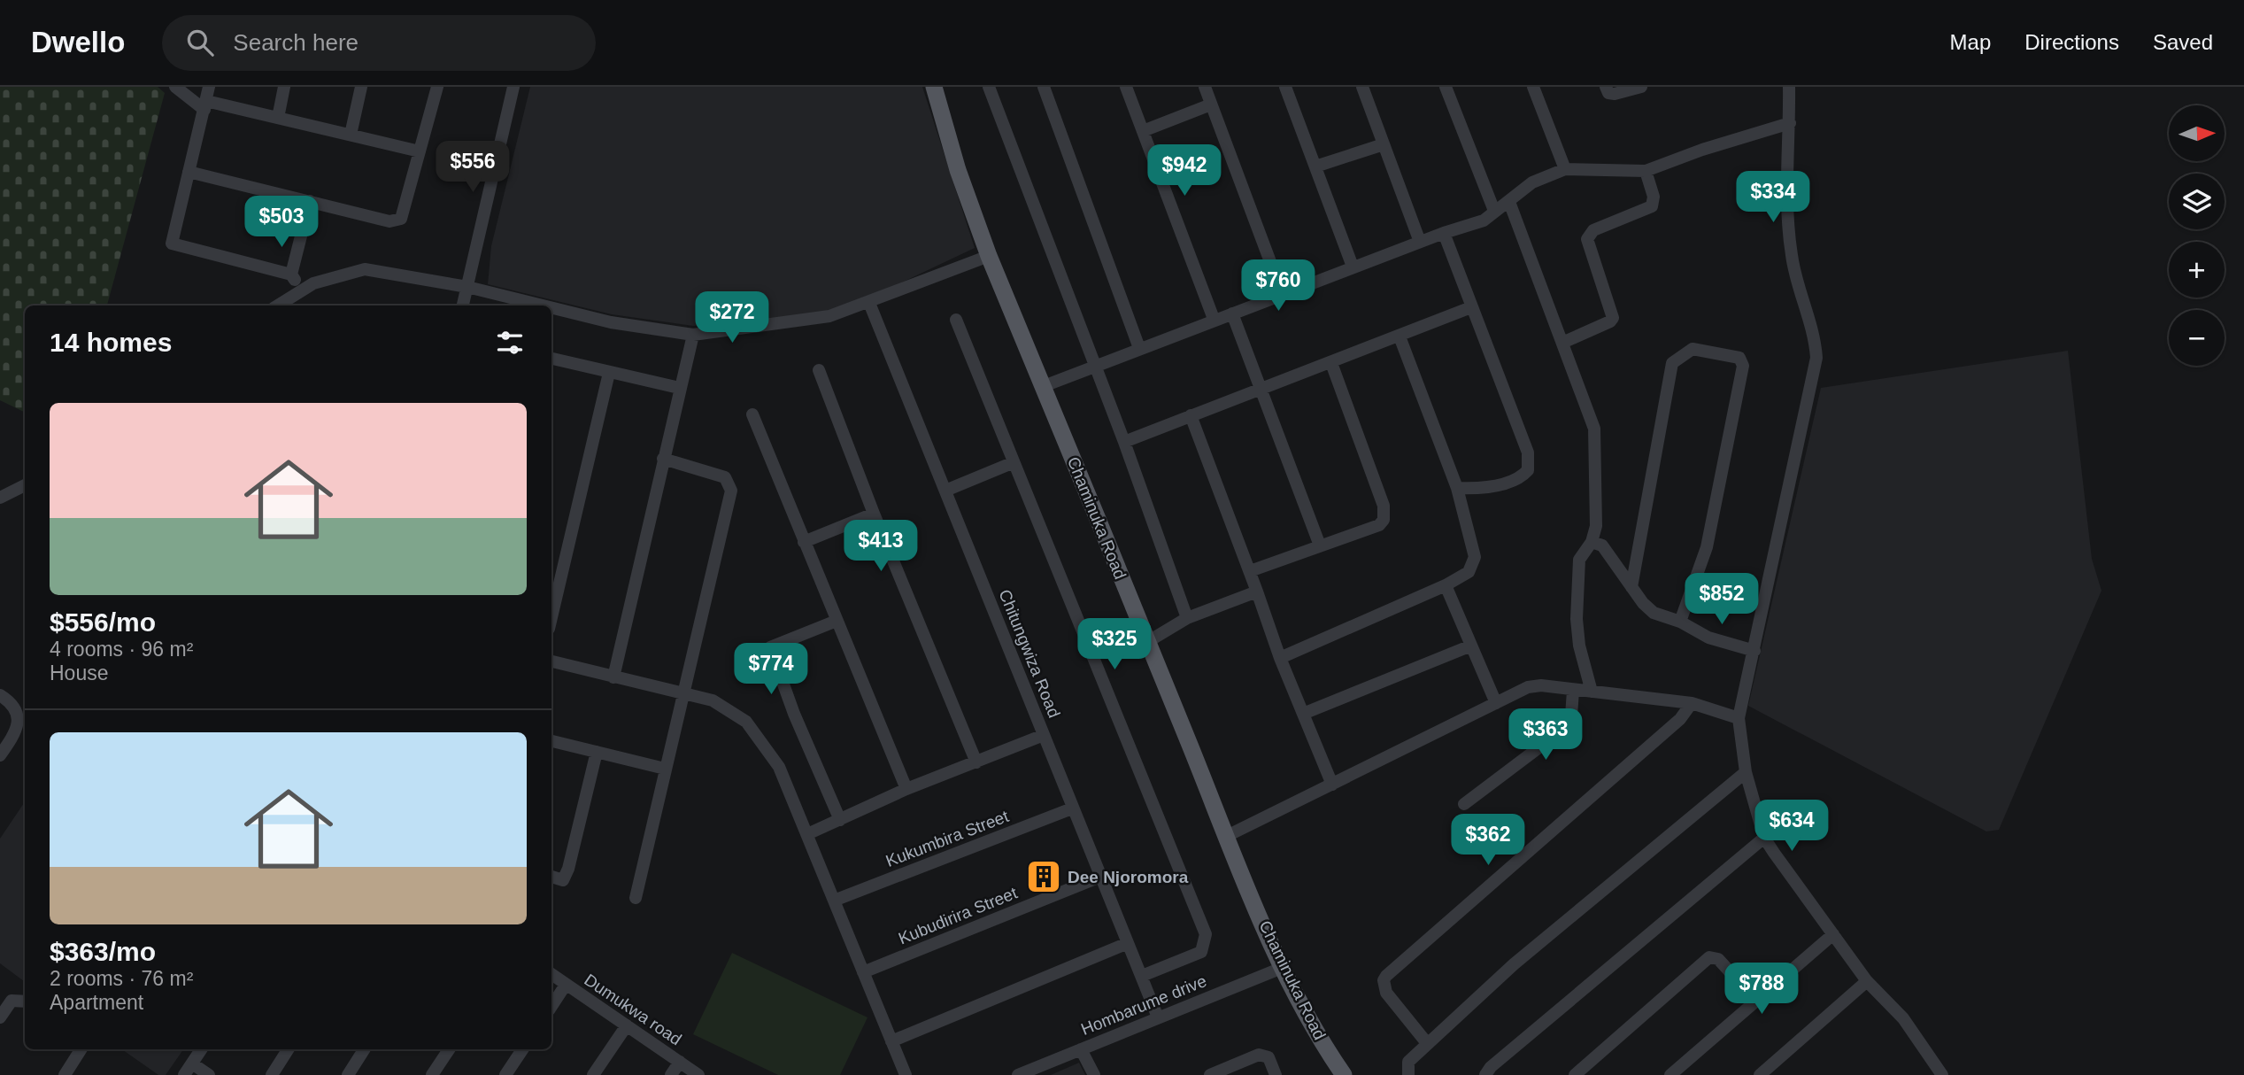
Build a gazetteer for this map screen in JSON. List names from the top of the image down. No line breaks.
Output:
{"streets":{"main road":["Chaminuka Road"],"street":["Chitungwiza Road","Kukumbira Street","Kubudirira Street","Hombarume drive","Dumukwa road"]},"crossings":[["Chaminuka Road","Hombarume drive"],["Chitungwiza Road","Kukumbira Street"],["Chitungwiza Road","Kubudirira Street"],["Chitungwiza Road","Hombarume drive"]],"places":{"building":["Dee Njoromora"]},"north":"right","page":{"header":"Dwello","search":"Search here","nav":["Map","Directions","Saved"],"map_buttons":["+","−"],"price":["$556","$942","$334","$503","$760","$272","$413","$852","$325","$774","$363","$634","$362","$788"],"heading":"14 homes","list":[{"name":"$556/mo","note":"4 rooms · 96 m² · House"},{"name":"$363/mo","note":"2 rooms · 76 m² · Apartment"}]}}
